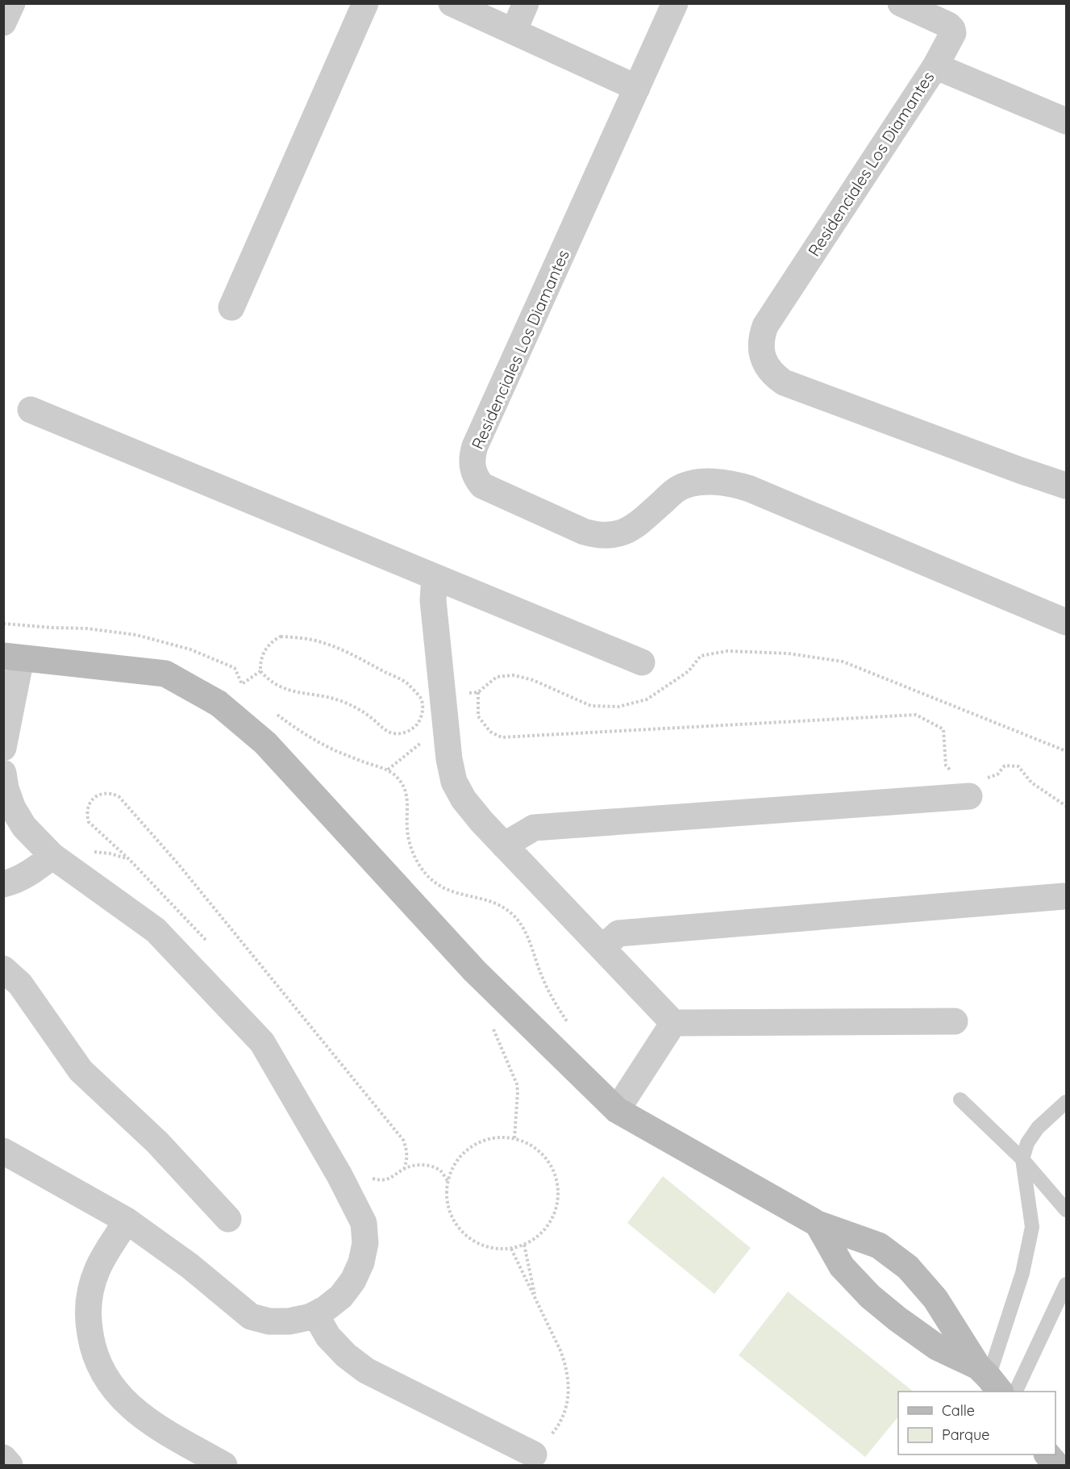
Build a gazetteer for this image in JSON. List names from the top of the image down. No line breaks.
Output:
{"streets":{"street":["Residenciales Los Diamantes"]},"legend":["Calle","Parque"]}
